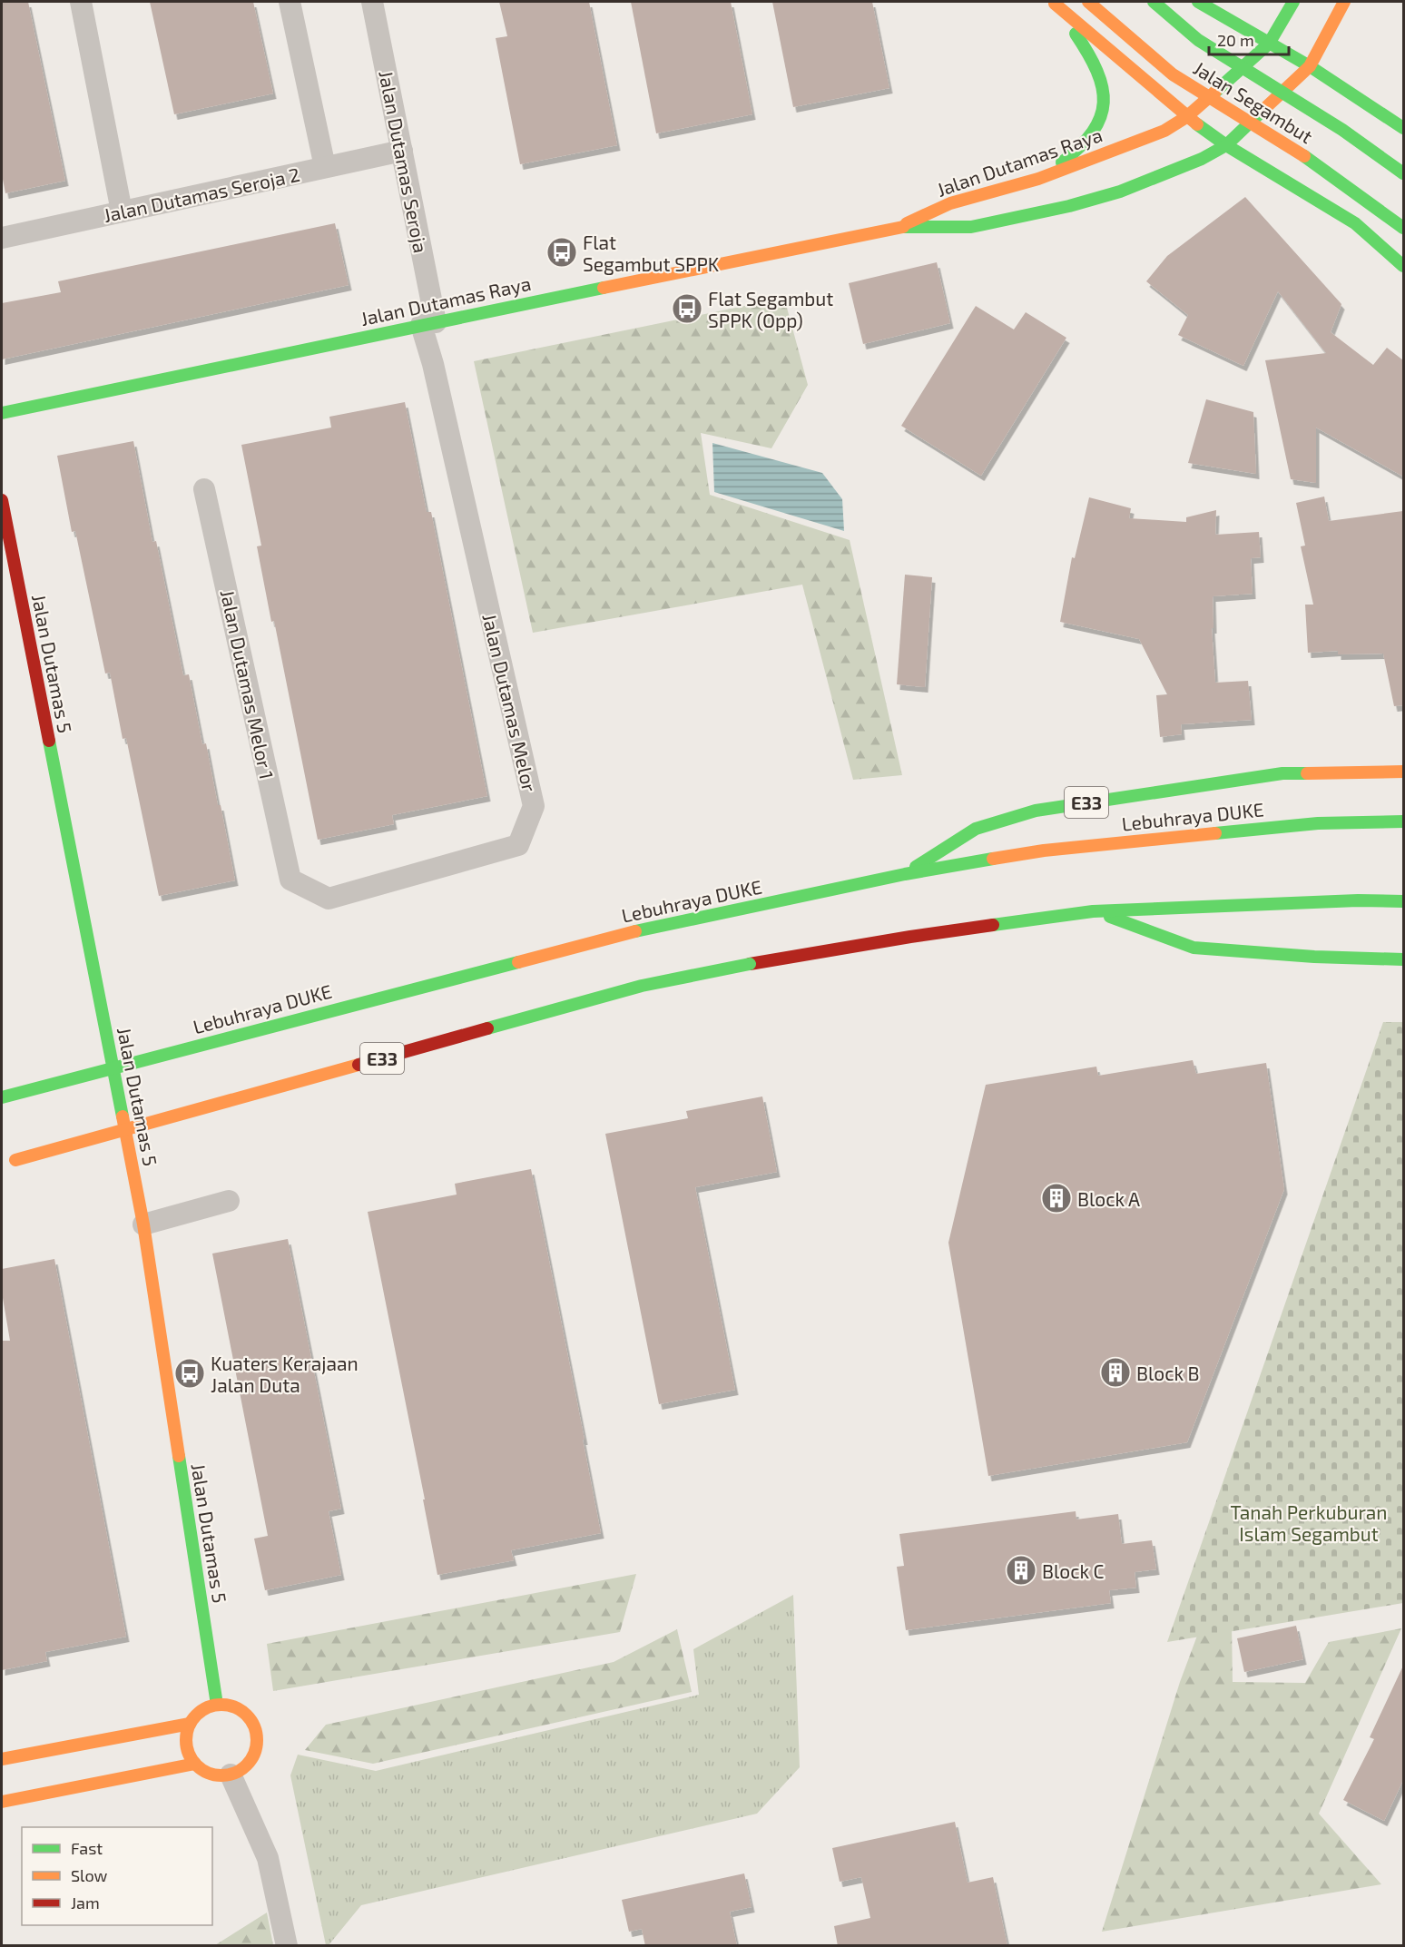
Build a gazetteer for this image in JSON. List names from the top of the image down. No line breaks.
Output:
{"streets":{"main road":["Jalan Segambut","Jalan Dutamas Raya","Jalan Dutamas 5","E33","Lebuhraya DUKE"],"street":["Jalan Dutamas Seroja","Jalan Dutamas Seroja 2","Jalan Dutamas Melor 1","Jalan Dutamas Melor"]},"crossings":[["Jalan Dutamas Seroja","Jalan Dutamas Raya"],["Jalan Dutamas Seroja","Jalan Dutamas Seroja 2"],["Jalan Dutamas Seroja","Jalan Dutamas Melor"],["Jalan Dutamas Raya","Jalan Dutamas Melor"],["Jalan Dutamas Melor 1","Jalan Dutamas Melor"],["E33","Lebuhraya DUKE"]],"parks":["Tanah Perkuburan Islam Segambut"],"places":{"bus stop":["Flat Segambut SPPK","Flat Segambut SPPK (Opp)","Kuaters Kerajaan Jalan Duta"],"building":["Block A","Block B","Block C"]},"legend":["Fast","Slow","Jam"],"scale_bar":"20 m"}
